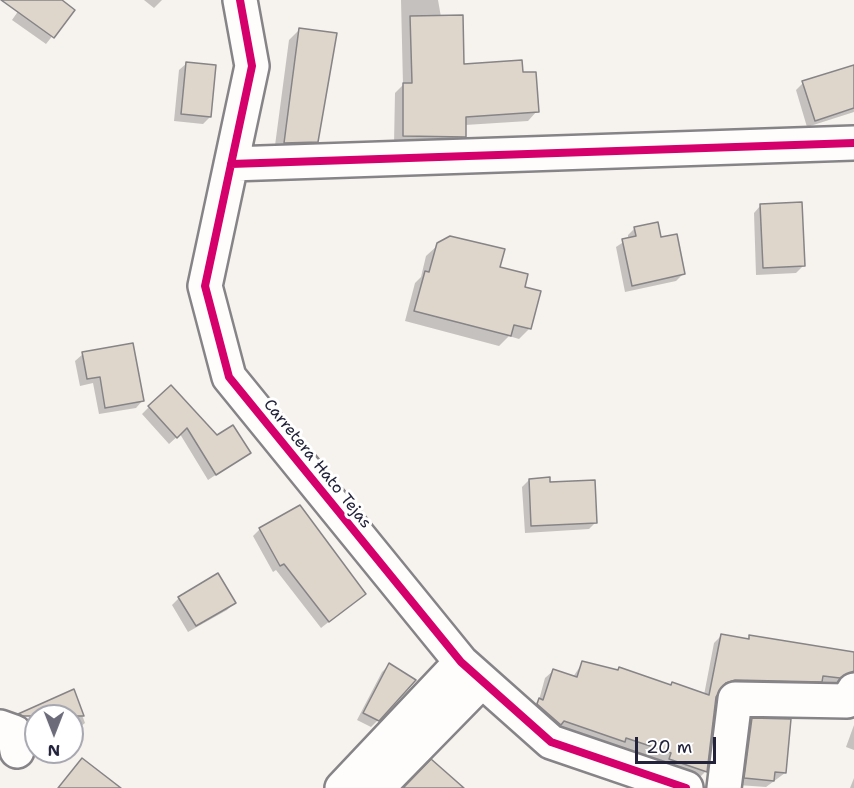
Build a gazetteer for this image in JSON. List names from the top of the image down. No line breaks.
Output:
{"streets":{"street":["Carretera Hato Tejas"]},"scale_bar":"20 m","north":"bottom"}
